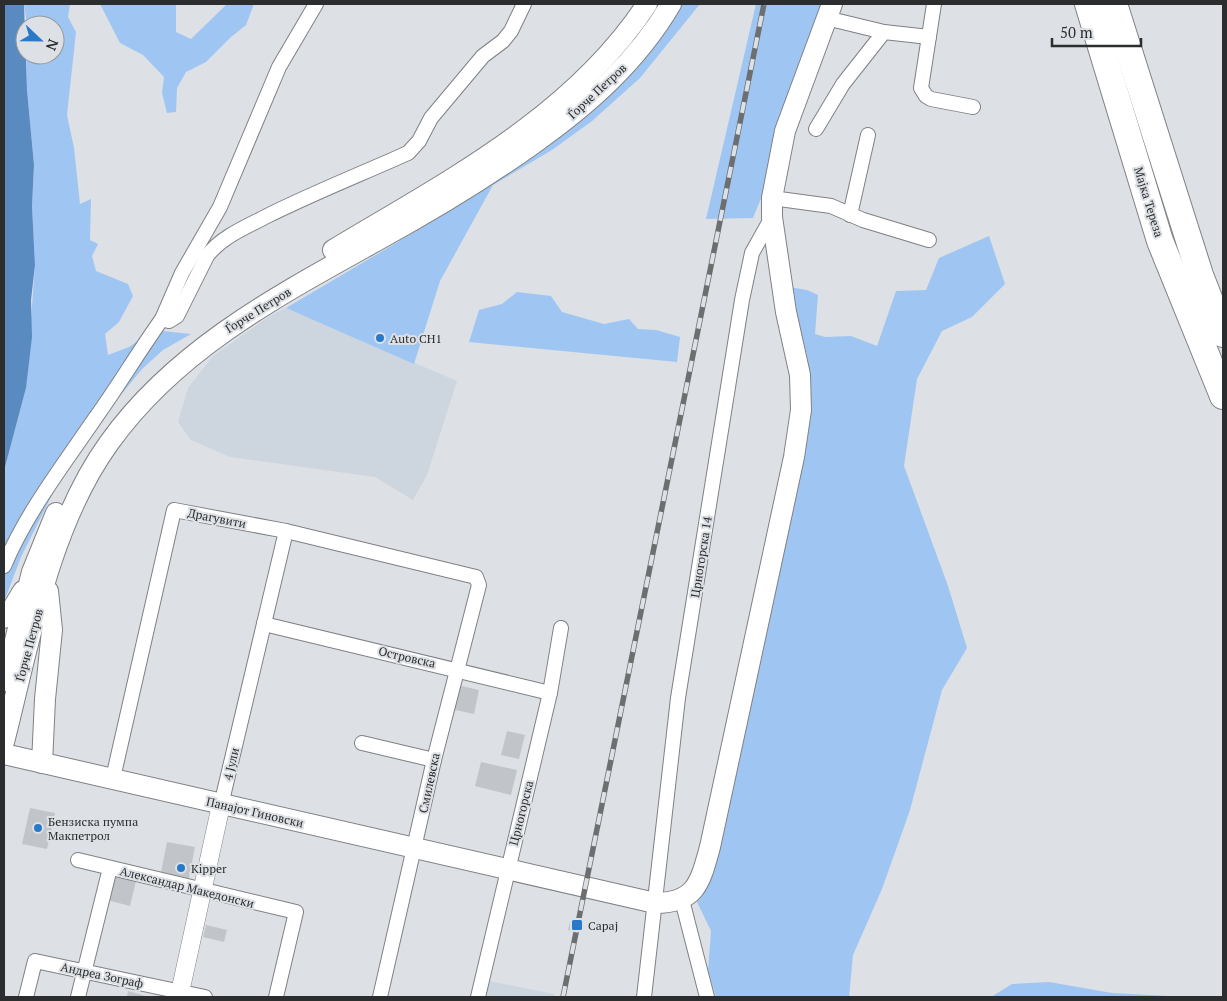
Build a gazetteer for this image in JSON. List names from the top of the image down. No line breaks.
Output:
{"streets":{"highway":["Мајка Тереза"],"main road":["Ѓорче Петров","Панајот Гиновски"],"street":["Драгувити","Црногорска 14","Островска","4 Јули","Смилевска","Црногорска","Αлександар Македонски","Андреа Зограф"]},"crossings":[["Драгувити","4 Јули"],["Драгувити","Смилевска"],["Драгувити","Панајот Гиновски"],["Црногорска 14","Панајот Гиновски"],["Островска","4 Јули"],["Островска","Смилевска"],["Островска","Црногорска"],["4 Јули","Панајот Гиновски"],["4 Јули","Αлександар Македонски"],["4 Јули","Андреа Зограф"],["Смилевска","Панајот Гиновски"],["Панајот Гиновски","Црногорска"]],"places":{"other":["Auto CH1","Бензиска пумпа Макпетрол","Kipper"],"transit":["Сарај"]},"scale_bar":"50 m","north":"right"}
